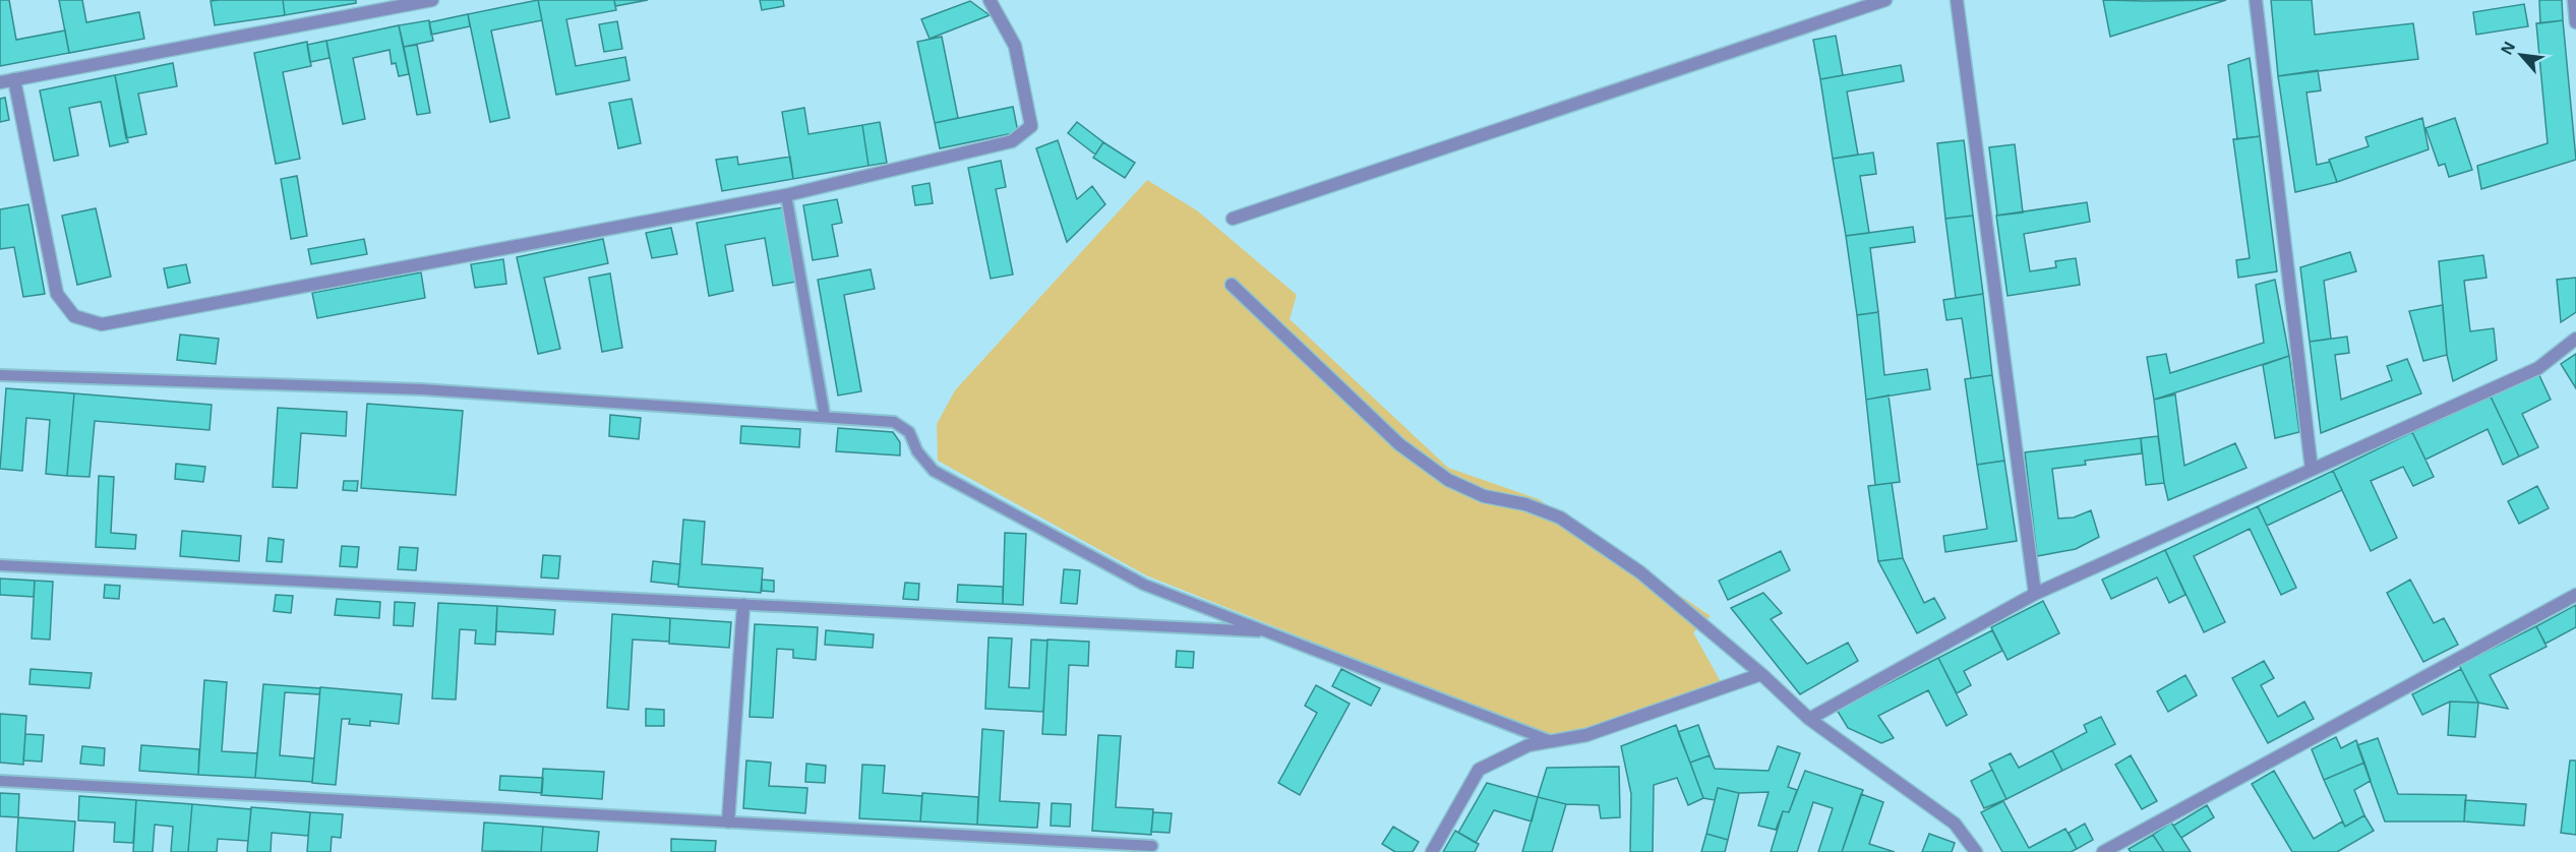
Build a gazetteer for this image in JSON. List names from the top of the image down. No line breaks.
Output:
{"north":"top left"}
